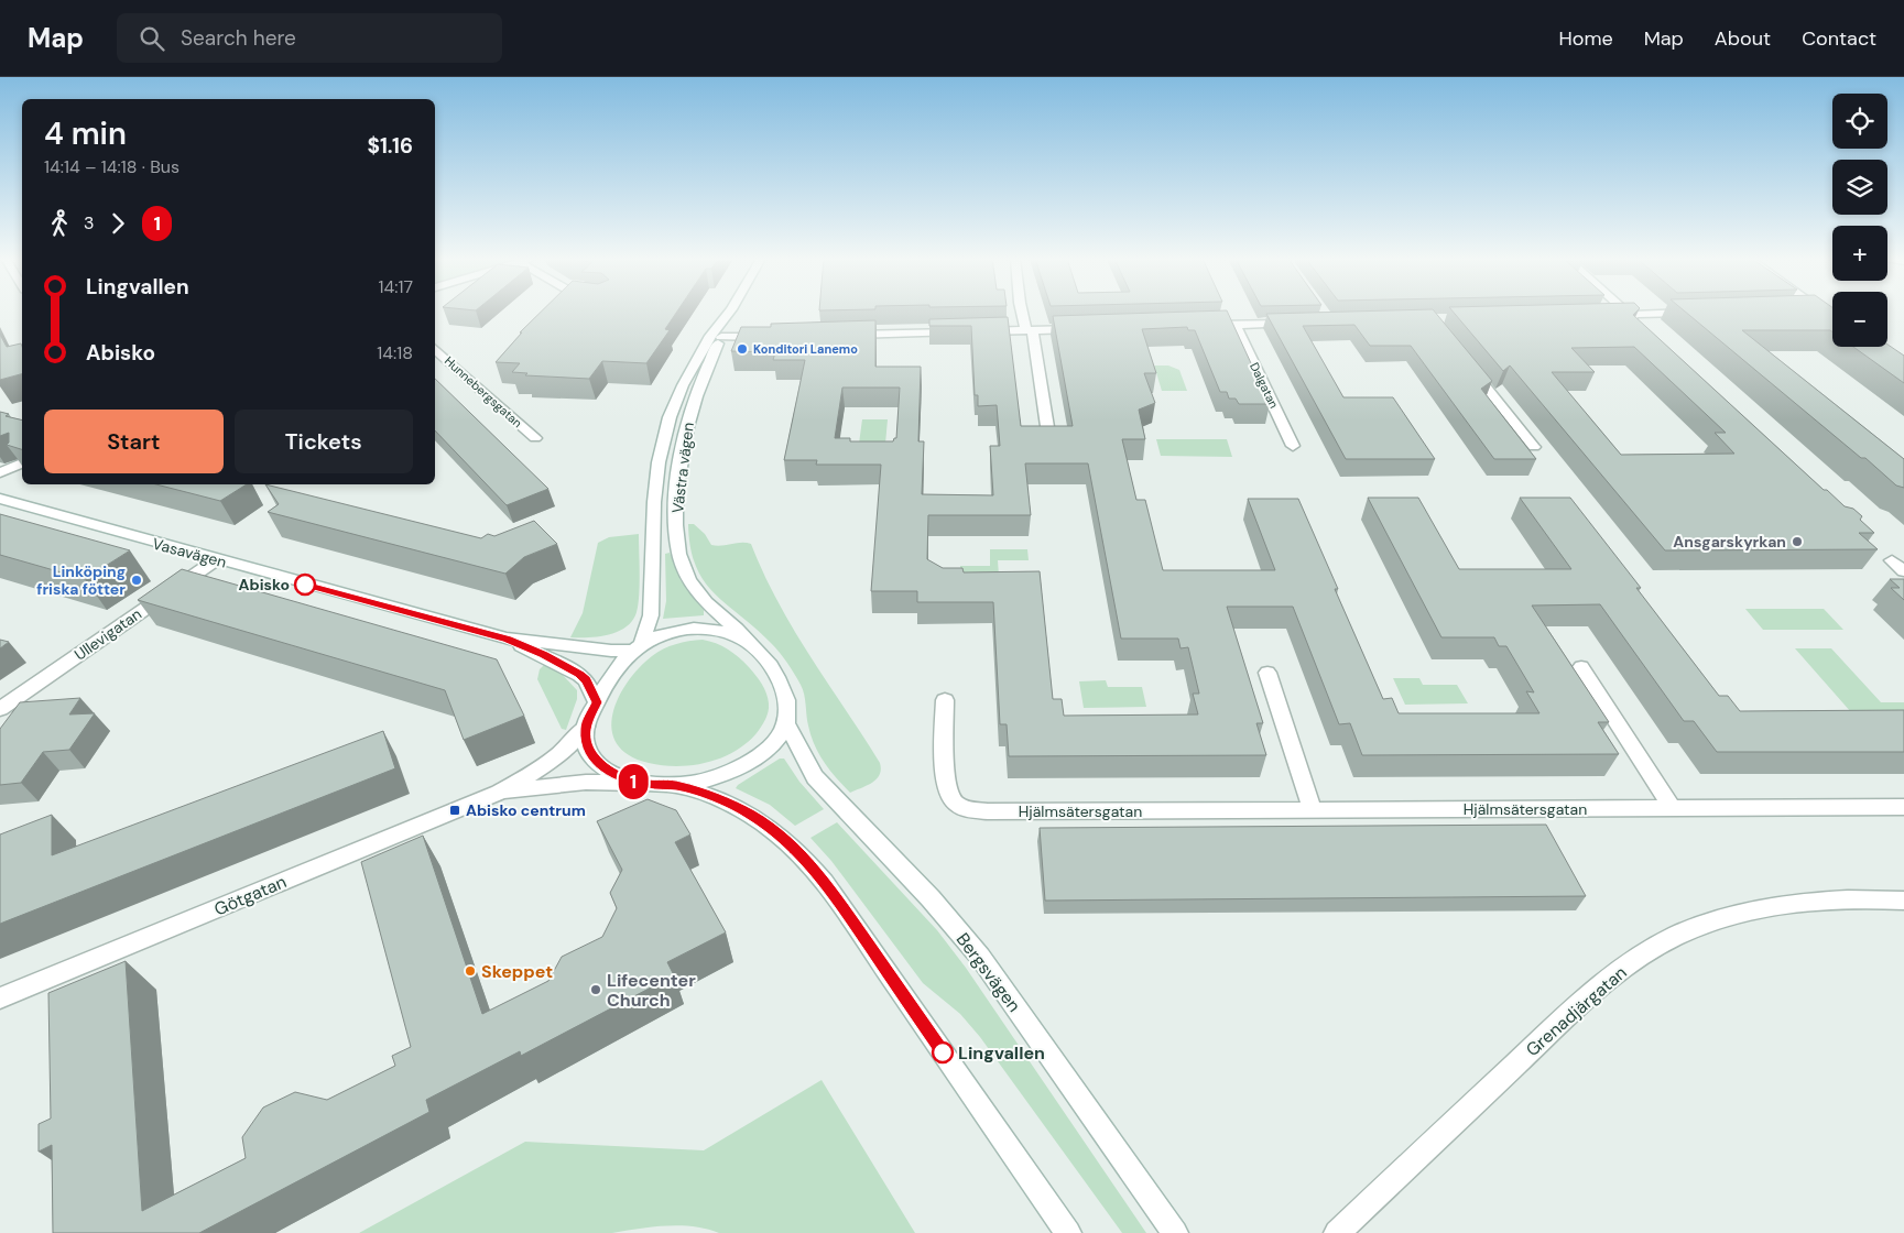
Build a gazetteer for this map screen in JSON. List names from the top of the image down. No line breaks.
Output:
{"streets":{"street":["Dalgatan","Hunnebergsgatan","Västra vägen","Vasavägen","Ullevigatan","Hjälmsätersgatan","Götgatan","Bergsvägen","Grenadjärgatan"]},"crossings":[["Västra vägen","Vasavägen"],["Västra vägen","Götgatan"],["Västra vägen","Bergsvägen"],["Vasavägen","Ullevigatan"],["Vasavägen","Götgatan"],["Vasavägen","Bergsvägen"],["Götgatan","Bergsvägen"]],"places":{"other":["Konditori Lanemo","Ansgarskyrkan","Linköping friska fötter","Abisko","Skeppet","Lifecenter Church","Lingvallen"],"transit":["Abisko centrum"]},"lines":["bus line 1"],"page":{"header":"Map","search":"Search here","nav":["Home","Map","About","Contact"],"on_map":"1","map_buttons":["+","−"],"heading":["4 min","14:14 – 14:18 · Bus","$1.16"],"legs":["3","1"],"list":[{"name":"Lingvallen","value":"14:17"},{"name":"Abisko","value":"14:18"}],"buttons":["Start","Tickets"]}}
